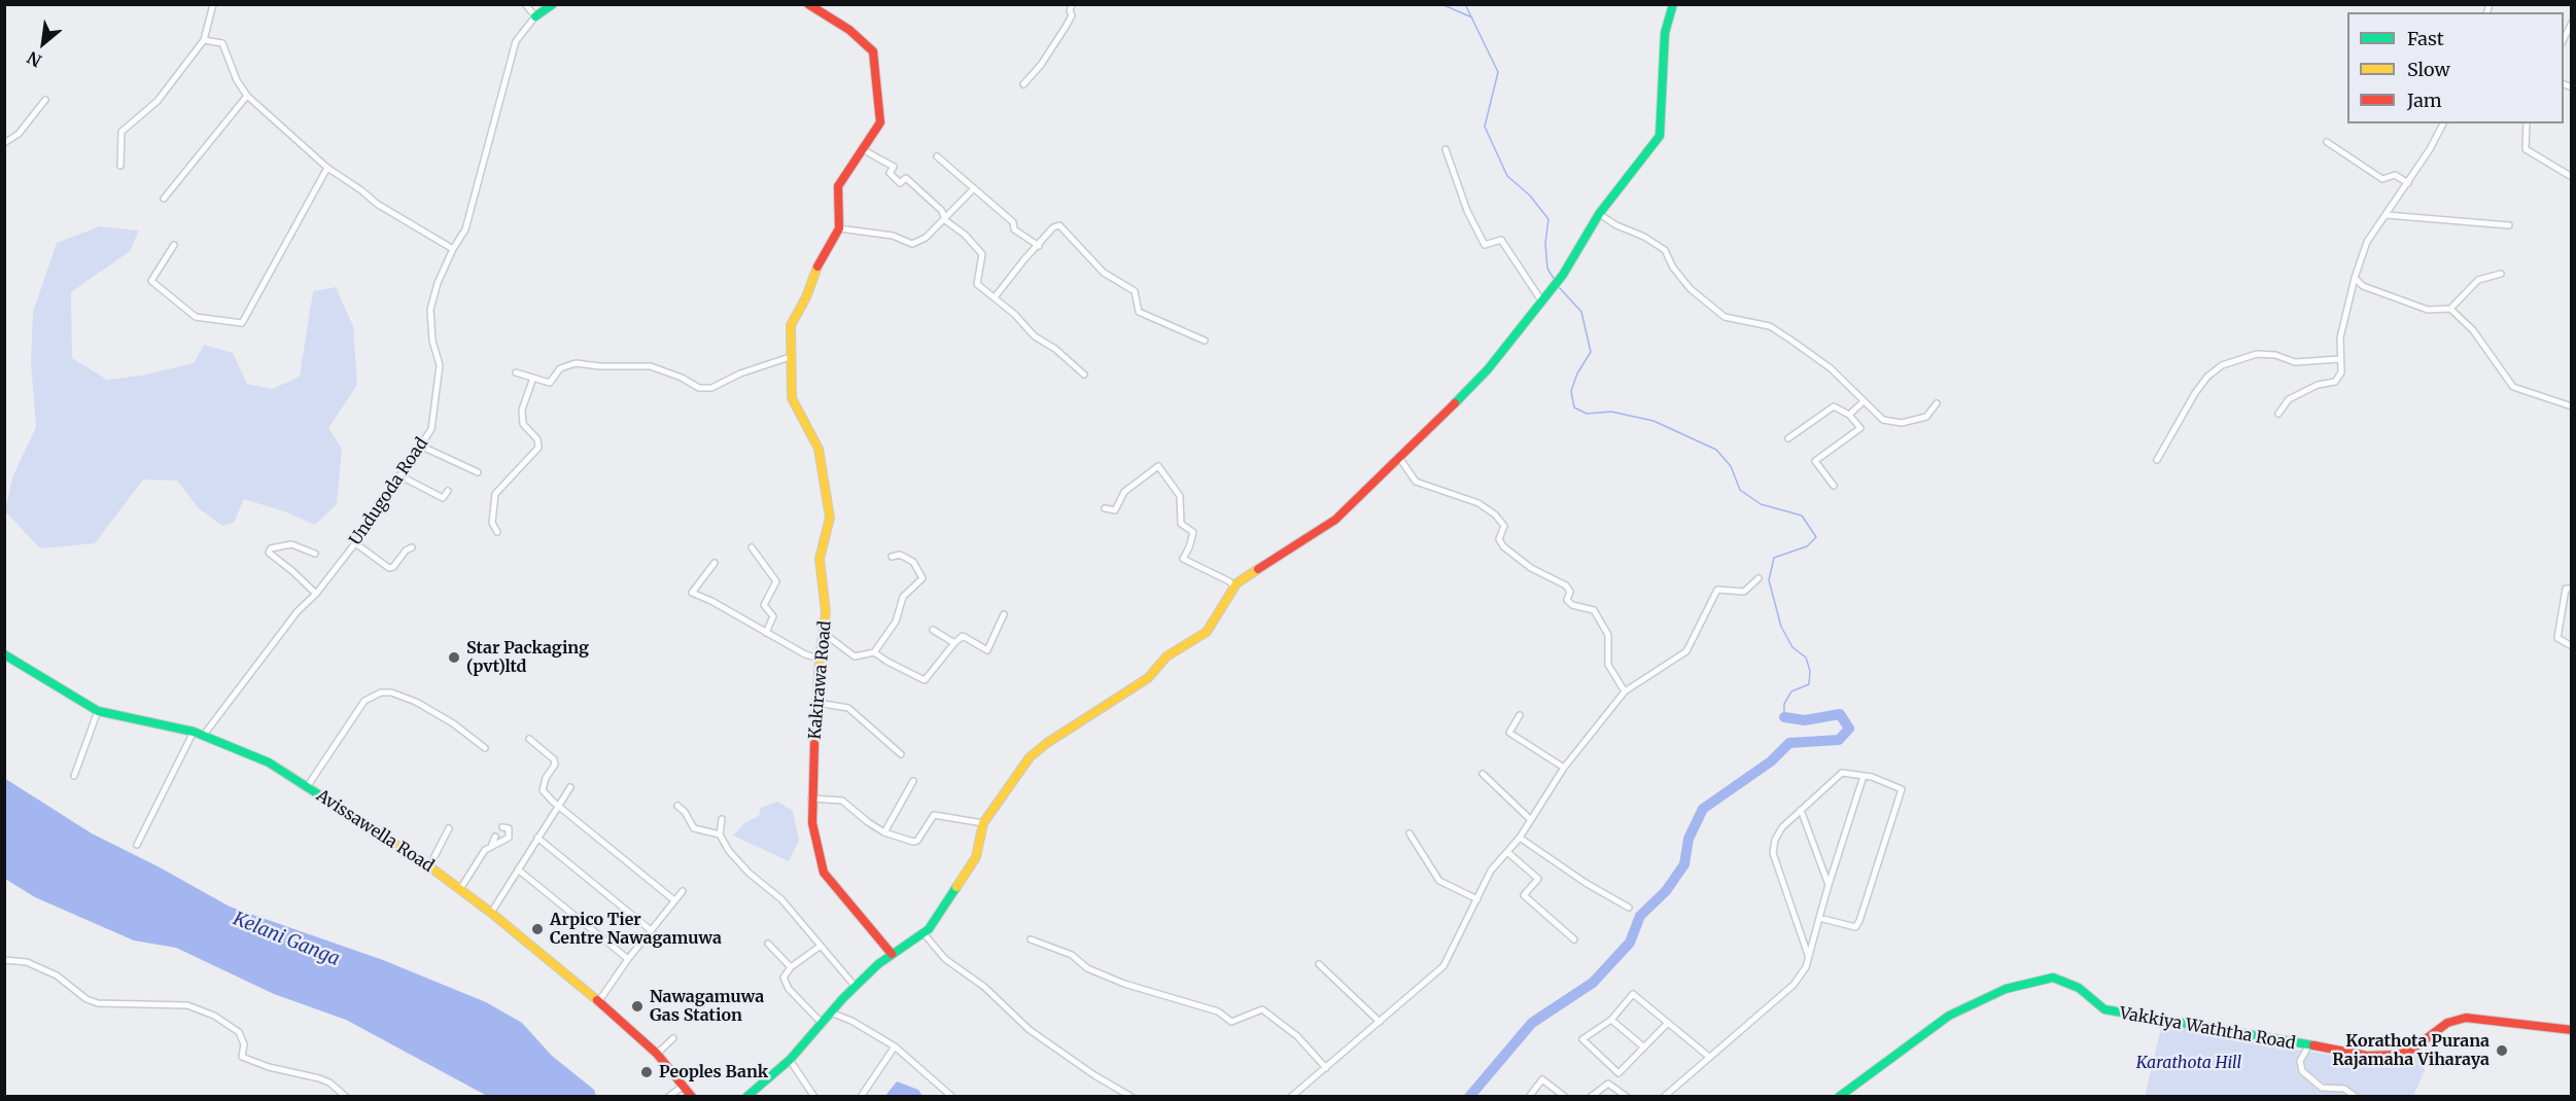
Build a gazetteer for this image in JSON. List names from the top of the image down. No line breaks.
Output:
{"streets":{"street":["Undugoda Road","Kakirawa Road","Avissawella Road","Vakkiya Waththa Road"]},"crossings":[["Undugoda Road","Avissawella Road"]],"water":["Kelani Ganga"],"parks":["Karathota Hill"],"places":["Star Packaging (pvt)ltd","Arpico Tier Centre Nawagamuwa","Nawagamuwa Gas Station","Korathota Purana Rajamaha Viharaya","Peoples Bank"],"legend":["Fast","Slow","Jam"],"north":"bottom left"}
